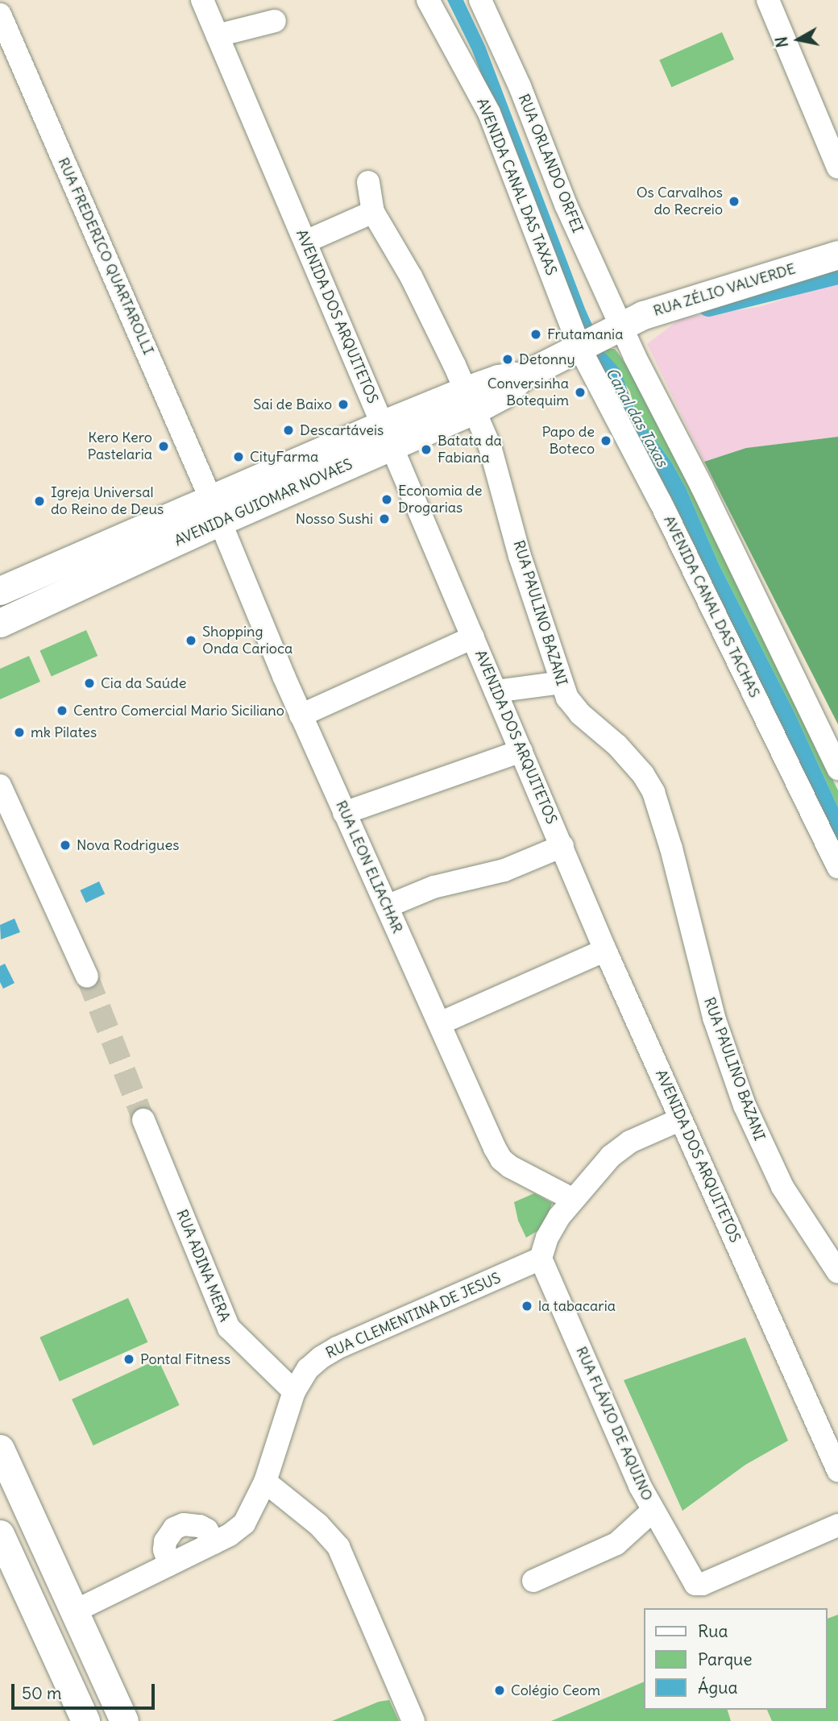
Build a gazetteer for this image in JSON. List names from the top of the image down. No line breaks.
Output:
{"streets":{"street":["RUA ORLANDO ORFEI","AVENIDA CANAL DAS TAXAS","RUA FREDERICO QUARTAROLLI","RUA ZÉLIO VALVERDE","AVENIDA DOS ARQUITETOS","AVENIDA GUIOMAR NOVAES","AVENIDA CANAL DAS TACHAS","RUA PAULINO BAZANI","RUA LEON ELIACHAR","RUA ADINA MERA","RUA CLEMENTINA DE JESUS","RUA FLÁVIO DE AQUINO"]},"crossings":[["RUA ORLANDO ORFEI","RUA ZÉLIO VALVERDE"],["RUA ORLANDO ORFEI","AVENIDA GUIOMAR NOVAES"],["AVENIDA CANAL DAS TAXAS","AVENIDA GUIOMAR NOVAES"],["AVENIDA CANAL DAS TAXAS","AVENIDA CANAL DAS TACHAS"],["RUA FREDERICO QUARTAROLLI","AVENIDA GUIOMAR NOVAES"],["RUA FREDERICO QUARTAROLLI","RUA LEON ELIACHAR"],["RUA ZÉLIO VALVERDE","AVENIDA GUIOMAR NOVAES"],["AVENIDA DOS ARQUITETOS","AVENIDA GUIOMAR NOVAES"],["AVENIDA GUIOMAR NOVAES","AVENIDA CANAL DAS TACHAS"],["AVENIDA GUIOMAR NOVAES","RUA PAULINO BAZANI"],["AVENIDA GUIOMAR NOVAES","RUA LEON ELIACHAR"],["RUA ADINA MERA","RUA CLEMENTINA DE JESUS"],["RUA CLEMENTINA DE JESUS","RUA FLÁVIO DE AQUINO"]],"water":["Canal das Taxas"],"places":["Os Carvalhos do Recreio","Frutamania","Detonny","Conversinha Botequim","Sai de Baixo","Descartáveis","Papo de Boteco","Kero Kero Pastelaria","Batata da Fabiana","CityFarma","Economia de Drogarias","Igreja Universal do Reino de Deus","Nosso Sushi","Shopping Onda Carioca","Cia da Saúde","Centro Comercial Mario Siciliano","mk Pilates","Nova Rodrigues","la tabacaria","Pontal Fitness","Colégio Ceom"],"legend":["Rua","Parque","Água"],"scale_bar":"50 m","north":"left"}
